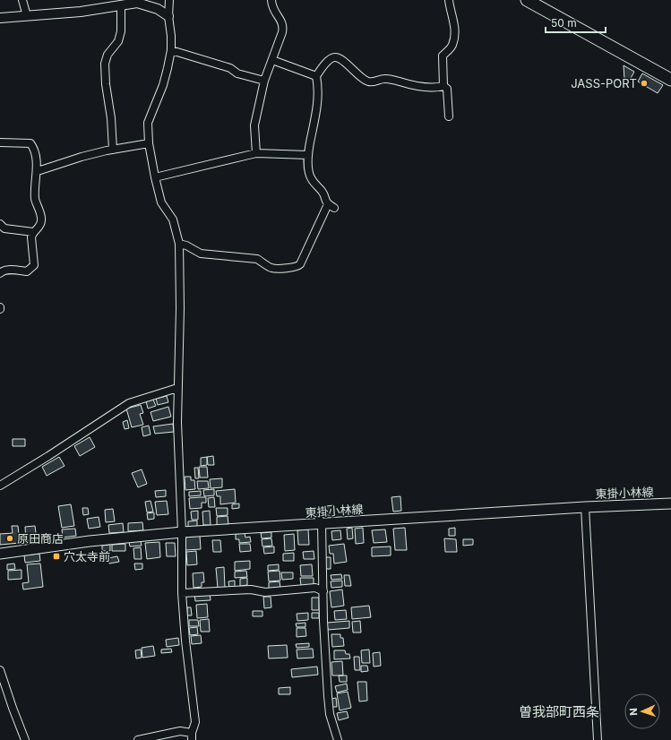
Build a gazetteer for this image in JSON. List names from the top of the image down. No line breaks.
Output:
{"streets":{"main road":["東掛小林線"]},"districts":["曽我部町西条"],"places":{"other":["JASS-PORT","原田商店"],"transit":["穴太寺前"]},"scale_bar":"50 m","north":"left"}
